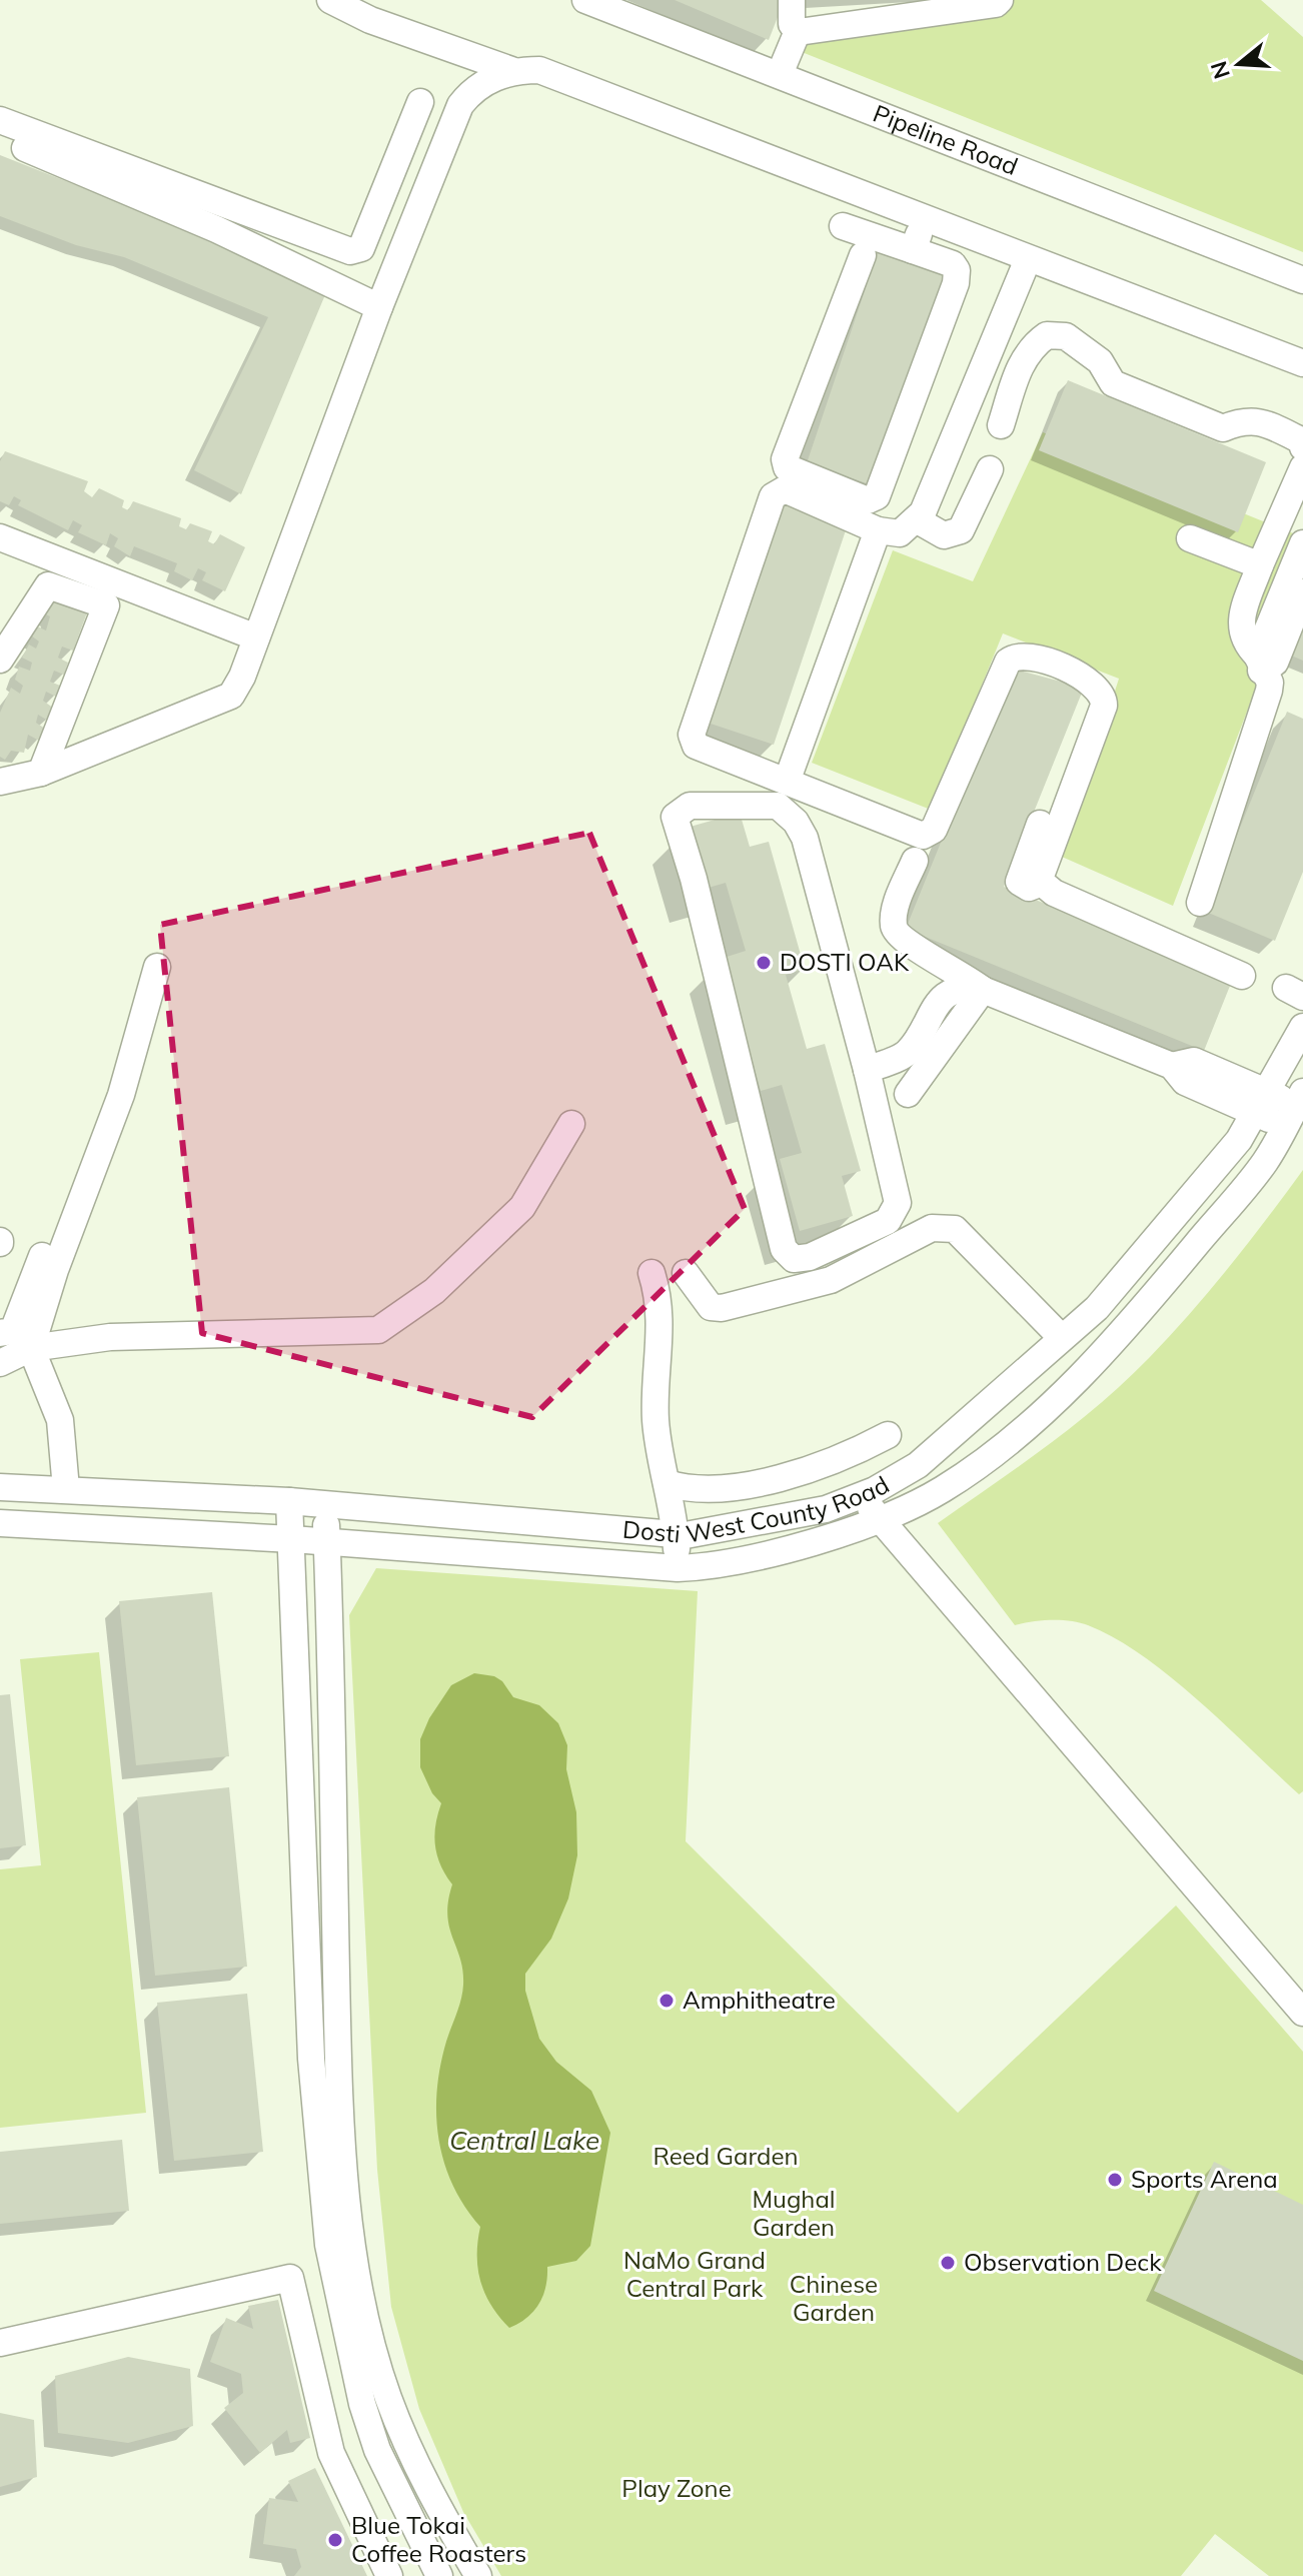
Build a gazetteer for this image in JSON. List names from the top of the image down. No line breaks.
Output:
{"streets":{"street":["Pipeline Road","Dosti West County Road"]},"water":["Central Lake"],"parks":["Reed Garden","Mughal Garden","NaMo Grand Central Park","Chinese Garden","Play Zone"],"places":["DOSTI OAK","Amphitheatre","Sports Arena","Observation Deck","Blue Tokai Coffee Roasters"],"north":"left"}
